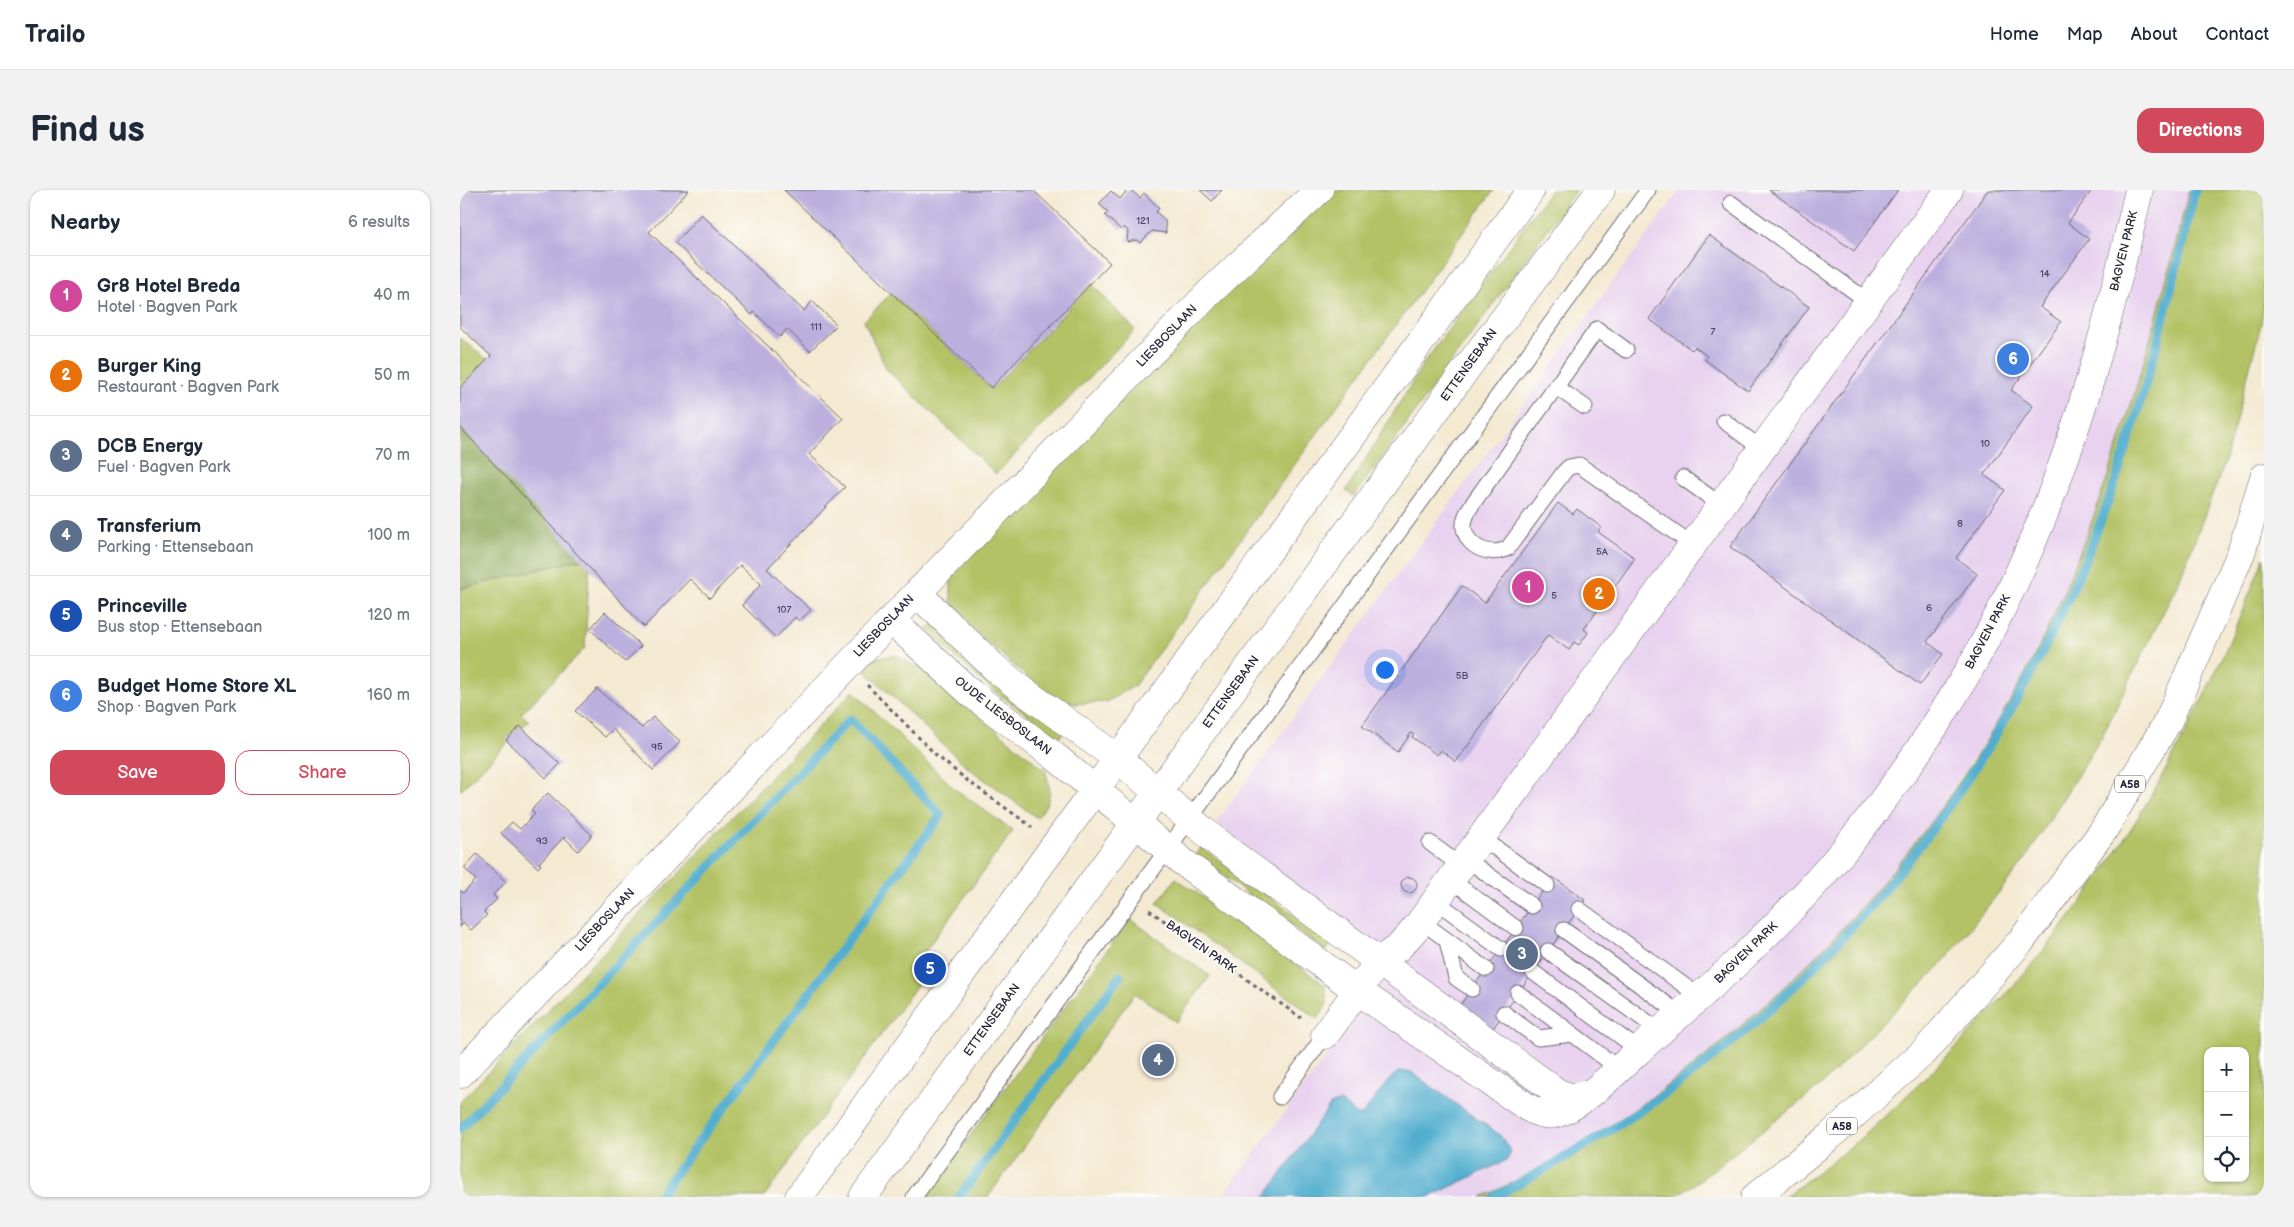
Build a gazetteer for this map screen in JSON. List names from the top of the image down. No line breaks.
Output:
{"streets":{"main road":["BAGVEN PARK","LIESBOSLAAN","ETTENSEBAAN","OUDE LIESBOSLAAN","A58"]},"crossings":[["BAGVEN PARK","ETTENSEBAAN"],["BAGVEN PARK","OUDE LIESBOSLAAN"],["LIESBOSLAAN","OUDE LIESBOSLAAN"],["ETTENSEBAAN","OUDE LIESBOSLAAN"]],"house_numbers":["121","14","111","7","10","8","5A","5","6","107","5B","95","93"],"page":{"header":"Trailo","nav":["Home","Map","About","Contact"],"buttons":["Directions",["Save","Share"]],"title":"Find us","heading":["Nearby","6 results"],"list":[{"mark":"1","name":"Gr8 Hotel Breda","note":"Hotel · Bagven Park","value":"40 m"},{"mark":"2","name":"Burger King","note":"Restaurant · Bagven Park","value":"50 m"},{"mark":"3","name":"DCB Energy","note":"Fuel · Bagven Park","value":"70 m"},{"mark":"4","name":"Transferium","note":"Parking · Ettensebaan","value":"100 m"},{"mark":"5","name":"Princeville","note":"Bus stop · Ettensebaan","value":"120 m"},{"mark":"6","name":"Budget Home Store XL","note":"Shop · Bagven Park","value":"160 m"}],"pins":["6","1","2","3","5","4"],"map_buttons":["+","−"]}}
